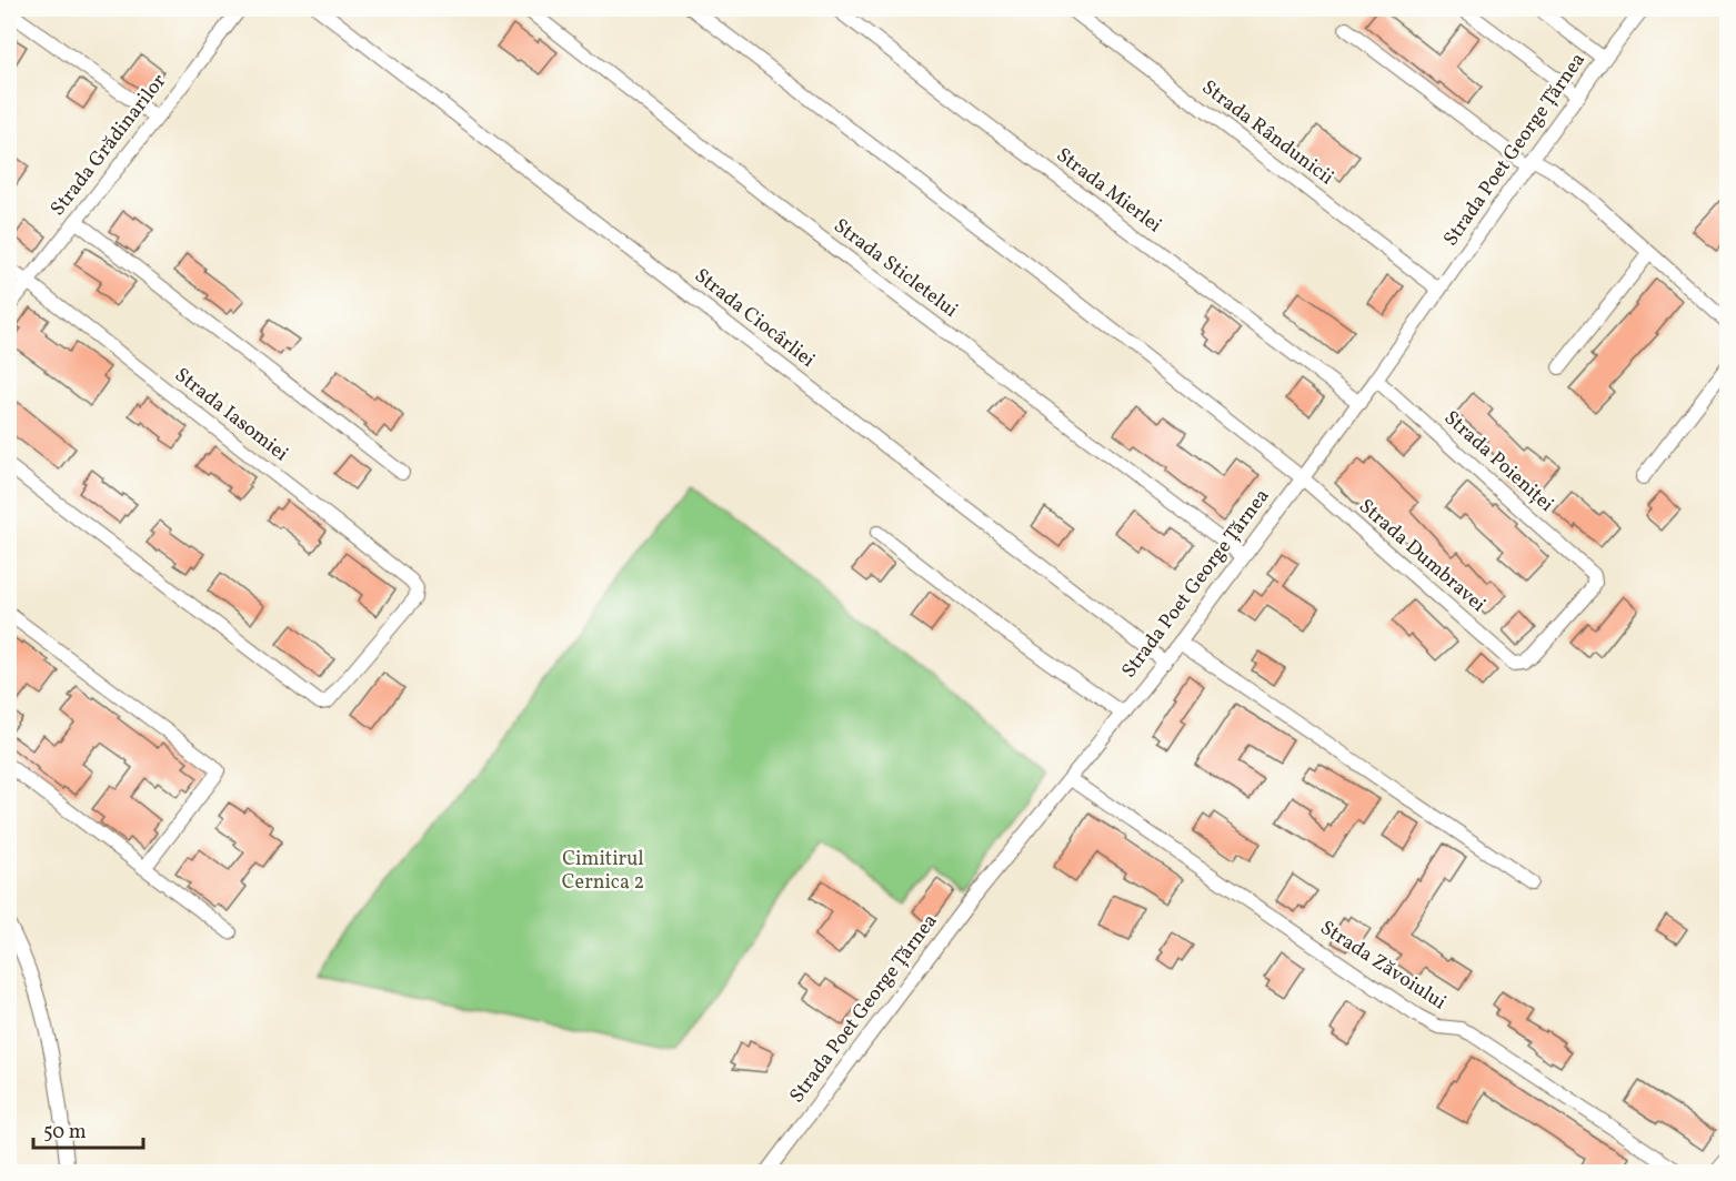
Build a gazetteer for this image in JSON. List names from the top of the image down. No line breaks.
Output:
{"streets":{"street":["Strada Rândunicii","Strada Grădinarilor","Strada Poet George Țărnea","Strada Mierlei","Strada Sticletelui","Strada Ciocârliei","Strada Iasomiei","Strada Poieniței","Strada Dumbravei","Strada Zăvoiului"]},"crossings":[["Strada Rândunicii","Strada Poet George Țărnea"],["Strada Grădinarilor","Strada Iasomiei"],["Strada Poet George Țărnea","Strada Mierlei"],["Strada Poet George Țărnea","Strada Sticletelui"],["Strada Poet George Țărnea","Strada Ciocârliei"],["Strada Poet George Țărnea","Strada Poieniței"],["Strada Poet George Țărnea","Strada Dumbravei"],["Strada Poet George Țărnea","Strada Zăvoiului"],["Strada Poieniței","Strada Dumbravei"]],"parks":["Cimitirul Cernica 2"],"scale_bar":"50 m"}
